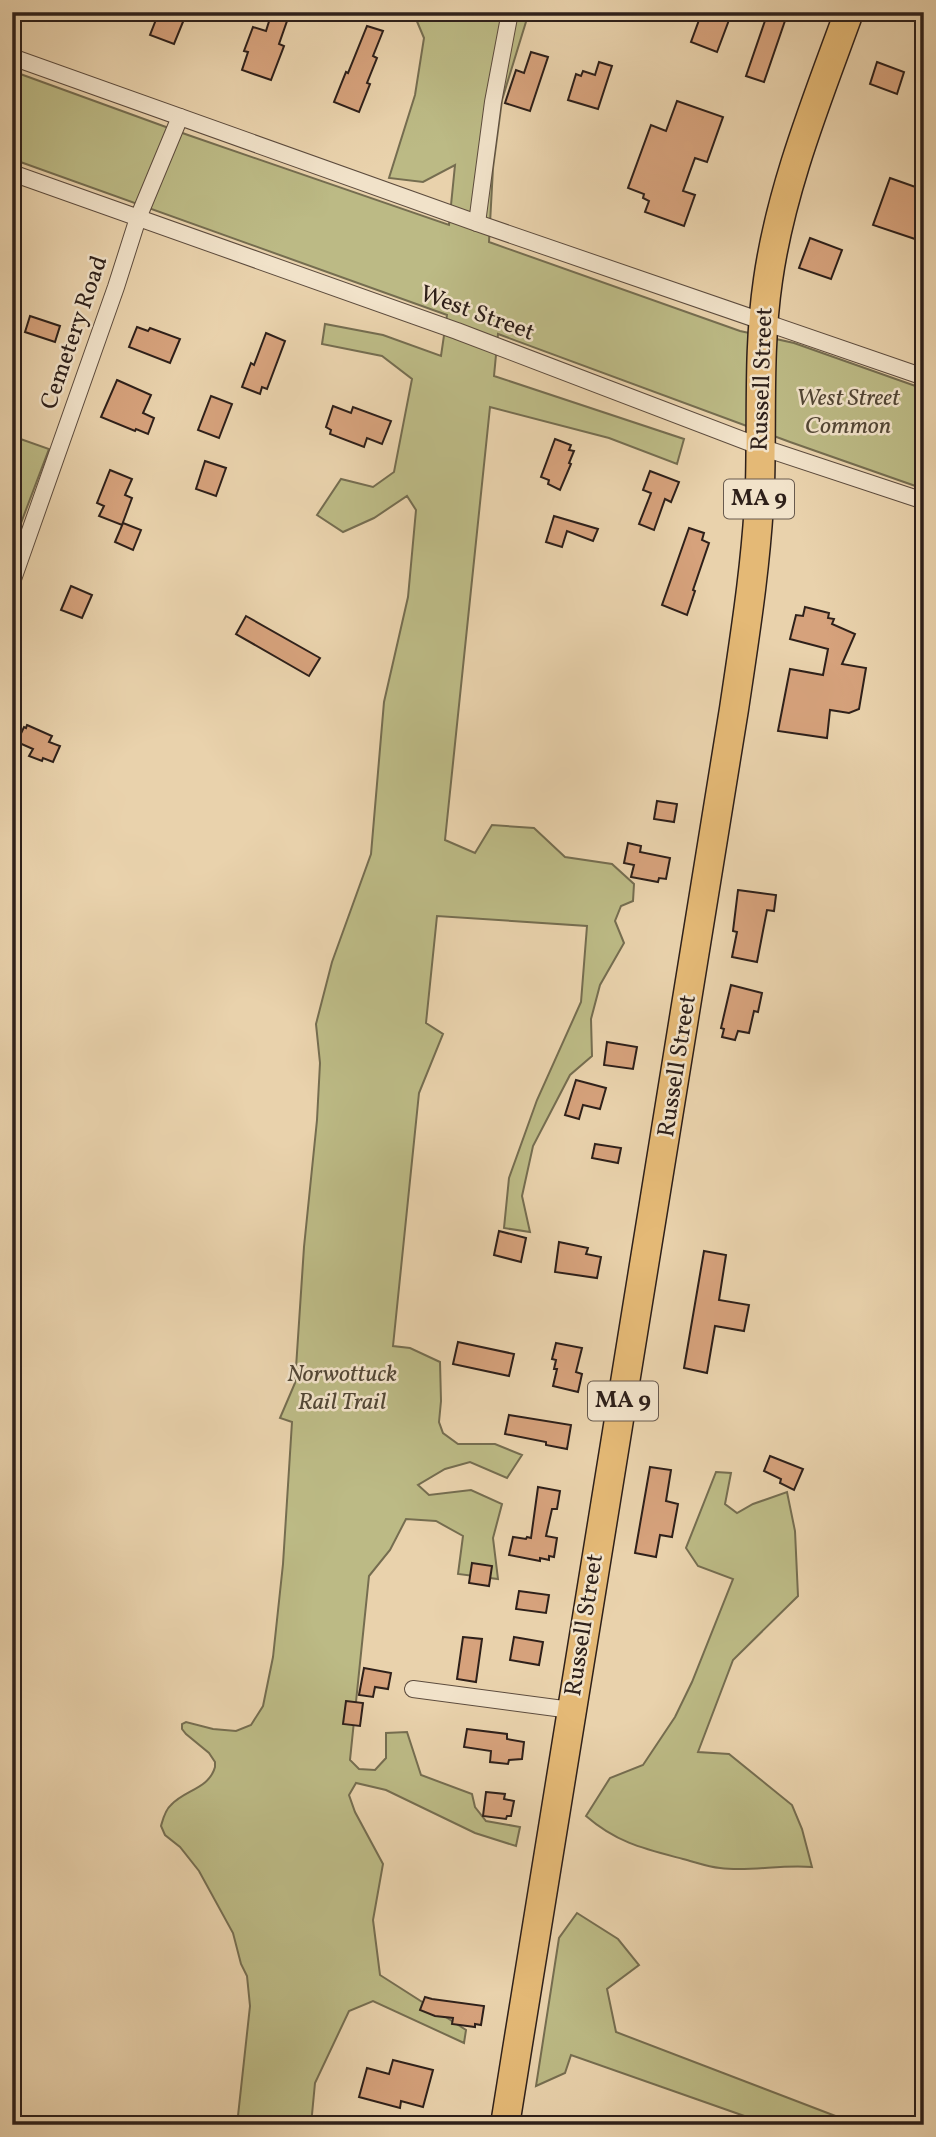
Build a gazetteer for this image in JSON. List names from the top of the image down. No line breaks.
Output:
{"streets":{"highway":["Russell Street","MA 9"],"street":["West Street","Cemetery Road"]},"crossings":[["West Street","Cemetery Road"],["West Street","Russell Street"]],"parks":["West Street Common","Norwottuck Rail Trail"]}
